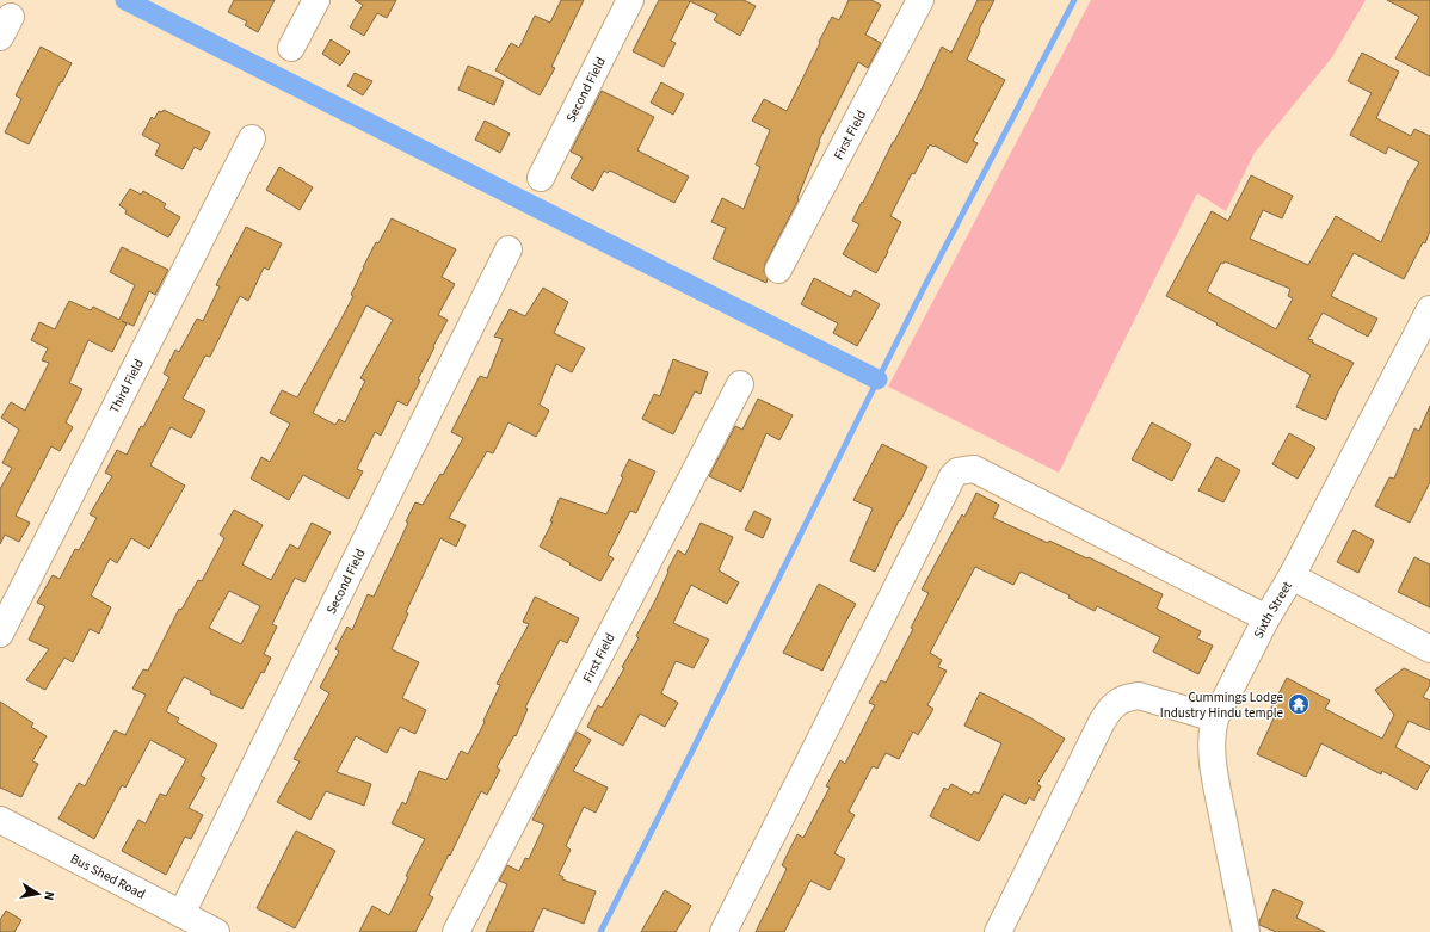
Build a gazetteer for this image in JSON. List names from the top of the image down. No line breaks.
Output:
{"streets":{"street":["Second Field","First Field","Third Field","Sixth Street","Bus Shed Road"]},"crossings":[["Second Field","Bus Shed Road"]],"places":{"temple":["Cummings Lodge Industry Hindu temple"]},"north":"right"}
